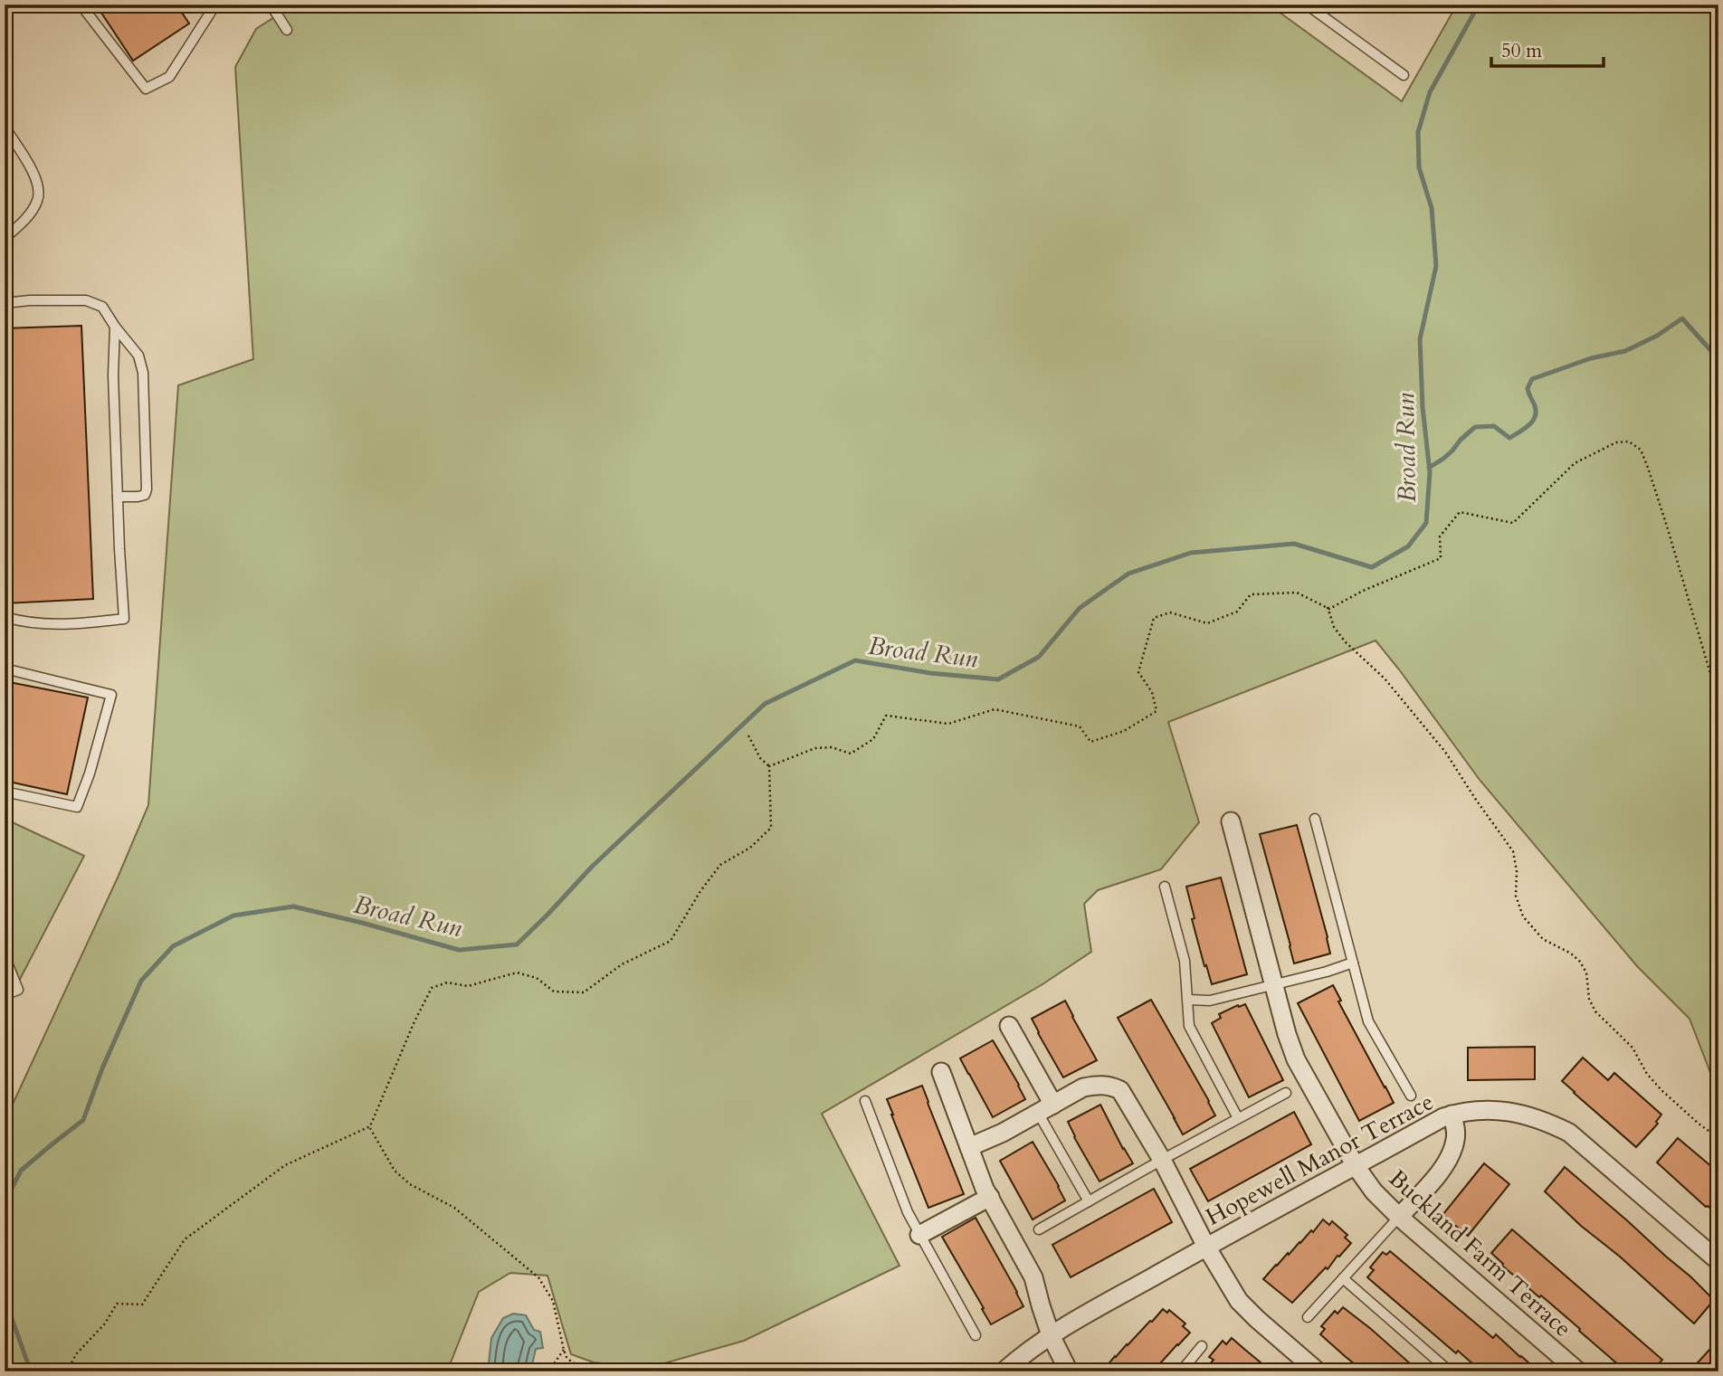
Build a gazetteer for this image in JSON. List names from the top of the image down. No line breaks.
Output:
{"streets":{"street":["Hopewell Manor Terrace","Buckland Farm Terrace"]},"crossings":[["Hopewell Manor Terrace","Buckland Farm Terrace"]],"water":["Broad Run"],"scale_bar":"50 m"}
